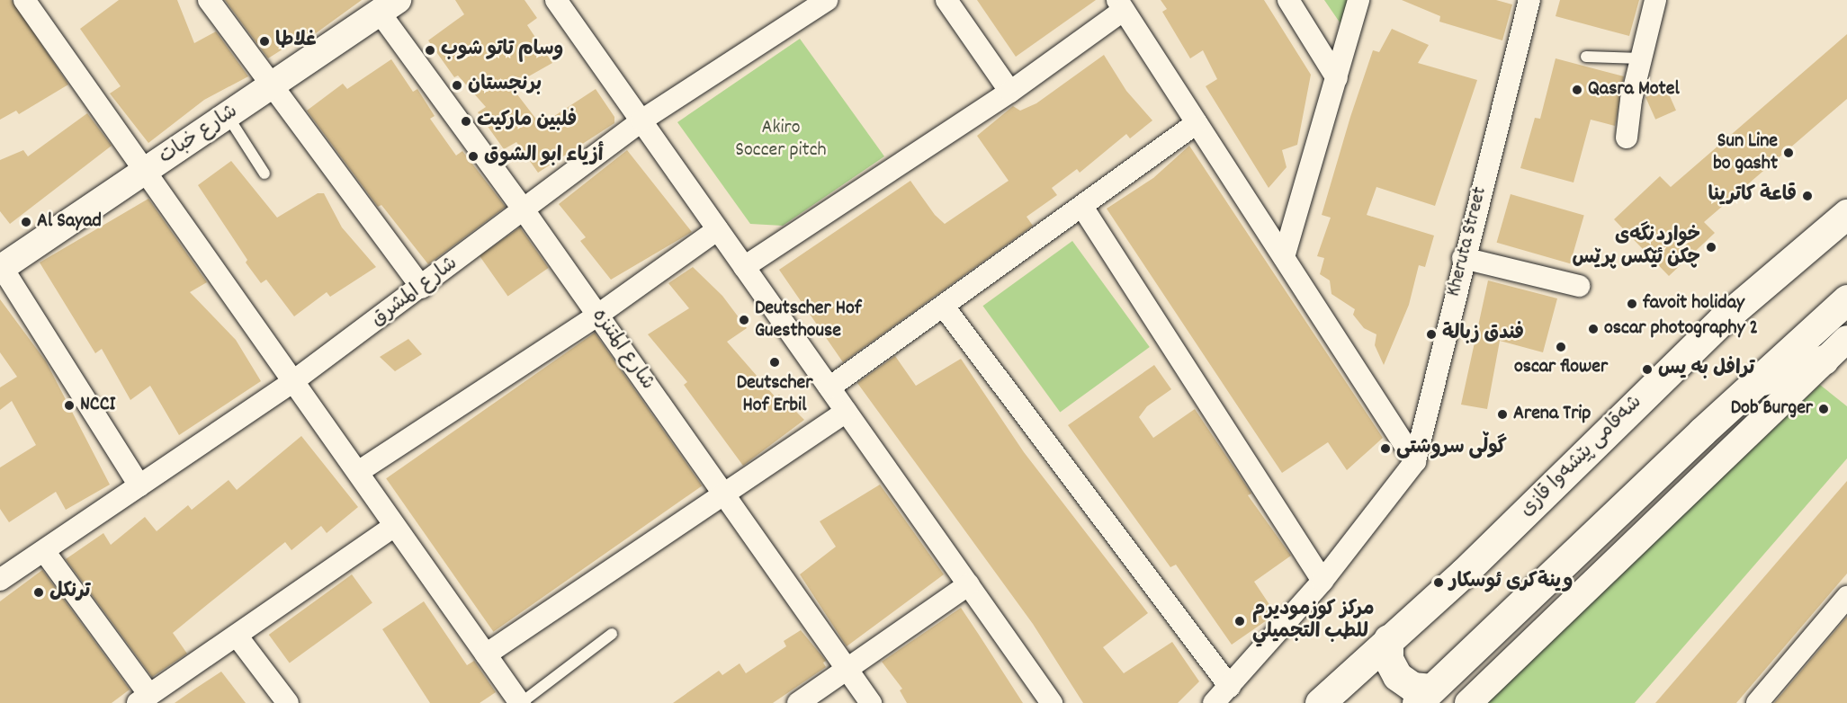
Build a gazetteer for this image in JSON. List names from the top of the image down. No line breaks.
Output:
{"streets":{"highway":["شەقامی پێشەوا قازی"],"street":["شارع خبات","Kheruta Street","شارع المشرق","شارع المتنزه"]},"crossings":[["شارع خبات","شارع المتنزه"],["شارع المشرق","شارع المتنزه"]],"parks":["Akiro Soccer pitch"],"places":["غلاطا","وسام تاتو شوب","برنجستان","Qasra Motel","فلبين ماركيت","Sun Line bo gasht","أزياء ابو الشوق","قاعة كاترينا","Al Sayad","خواردنگەی چکن ئێکس پرێس","favoit holiday","Deutscher Hof Guesthouse","oscar photography 2","فندق زبالة","oscar flower","Deutscher Hof Erbil","ترافل به يس","NCCI","Dob Burger","Arena Trip","گوڵی سروشتی","وينةكرى ئوسكار","ترنكل","مركز كوزموديرم للطب التجميلي"]}
